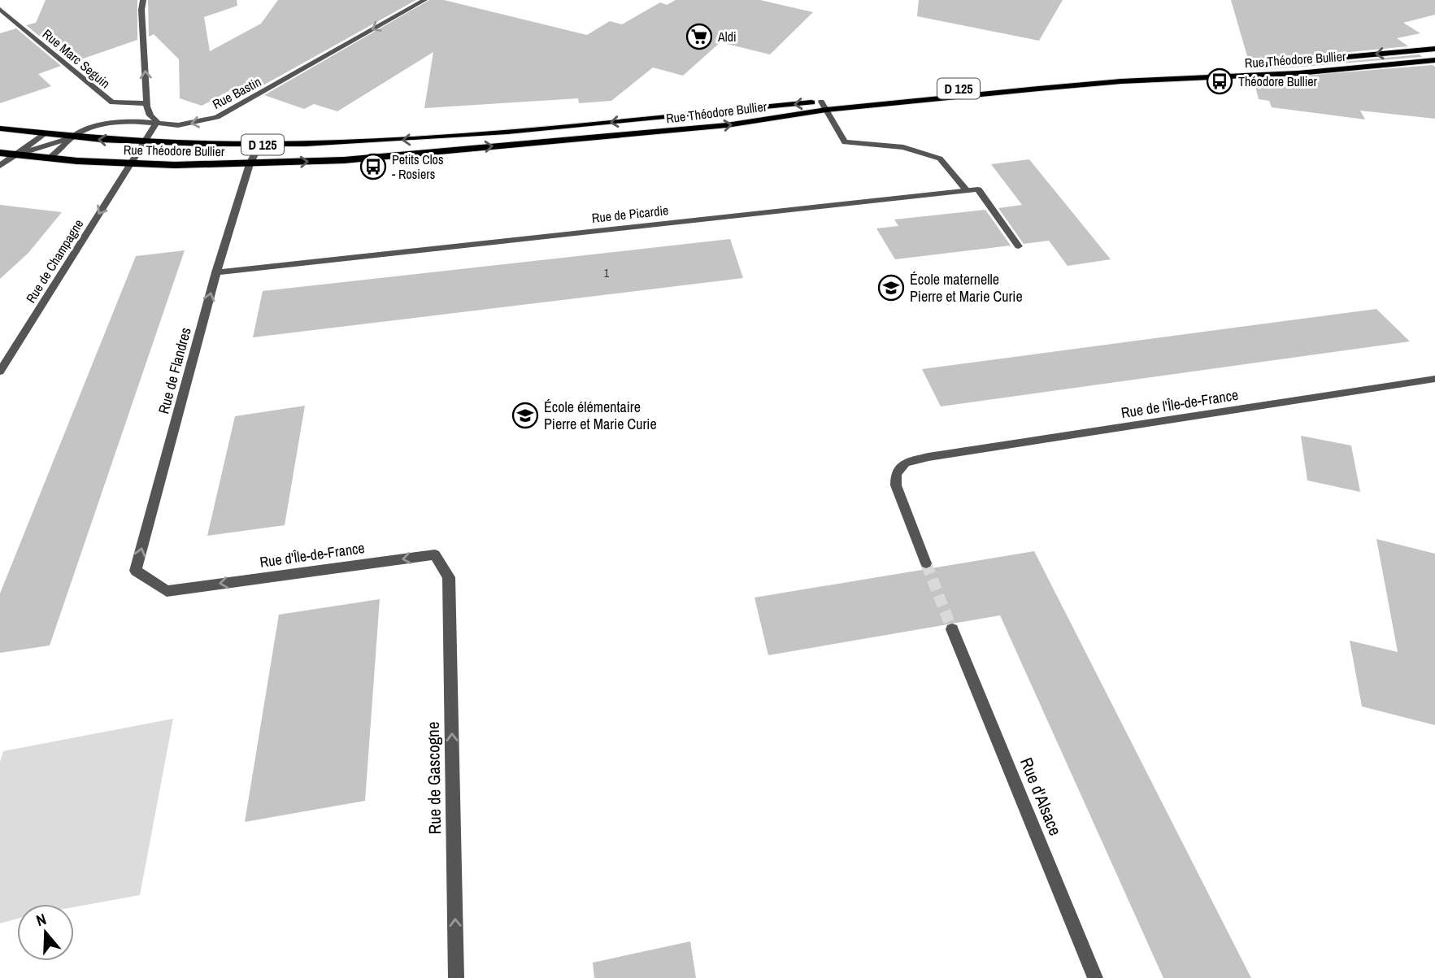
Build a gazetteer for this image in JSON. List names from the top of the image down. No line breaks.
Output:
{"streets":{"main road":["Rue Théodore Bullier","D 125"],"street":["Rue Marc Seguin","Rue Bastin","Rue de Picardie","Rue de Champagne","Rue de Flandres","Rue de l'Île-de-France","Rue d'Île-de-France","Rue de Gascogne","Rue d'Alsace"]},"crossings":[["Rue Théodore Bullier","Rue Bastin"],["Rue Théodore Bullier","Rue de Champagne"],["Rue Théodore Bullier","Rue de Flandres"],["Rue Bastin","Rue de Champagne"],["Rue de Picardie","Rue de Flandres"],["Rue de Flandres","Rue d'Île-de-France"],["Rue d'Île-de-France","Rue de Gascogne"]],"one_way":["Rue Bastin","Rue de Champagne","Rue de Flandres","Rue d'Île-de-France","Rue de Gascogne"],"places":{"supermarket":["Aldi"],"bus stop":["Théodore Bullier","Petits Clos - Rosiers"],"school or university":["École maternelle Pierre et Marie Curie","École élémentaire Pierre et Marie Curie"]},"house_numbers":["1"],"north":"top"}
